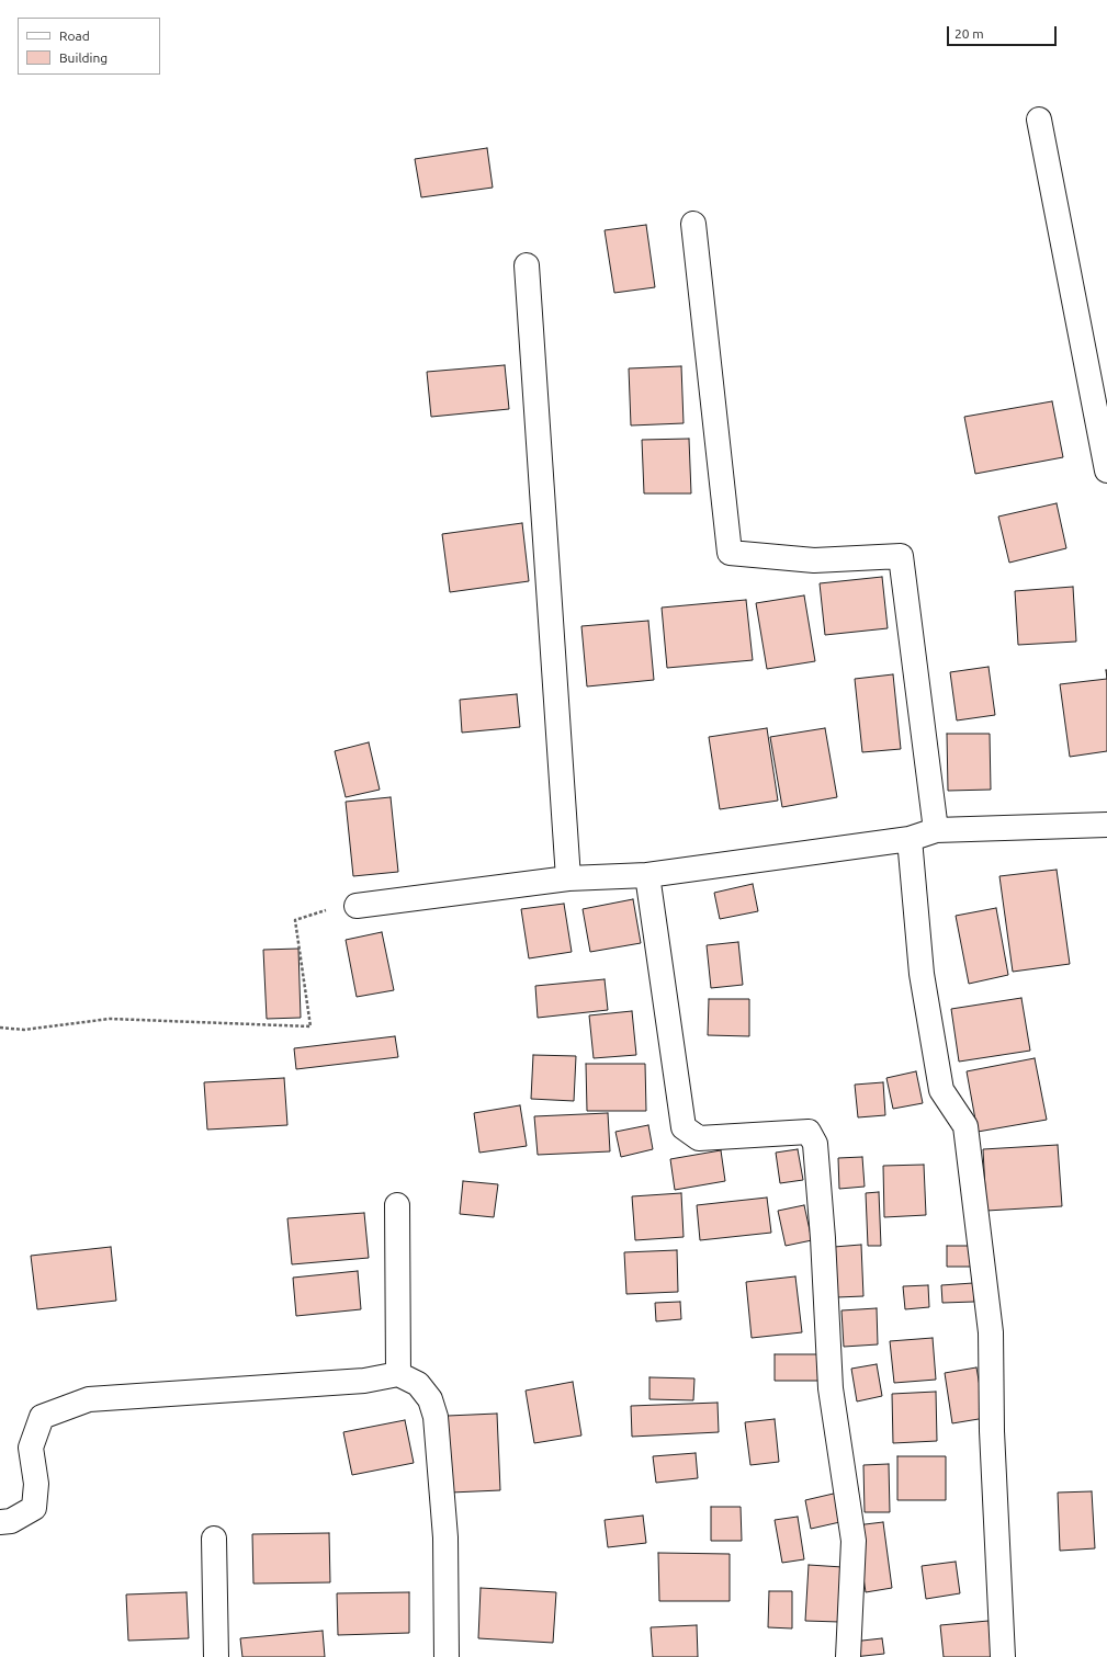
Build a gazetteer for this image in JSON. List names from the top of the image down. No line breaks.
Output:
{"legend":["Road","Building"],"scale_bar":"20 m"}
